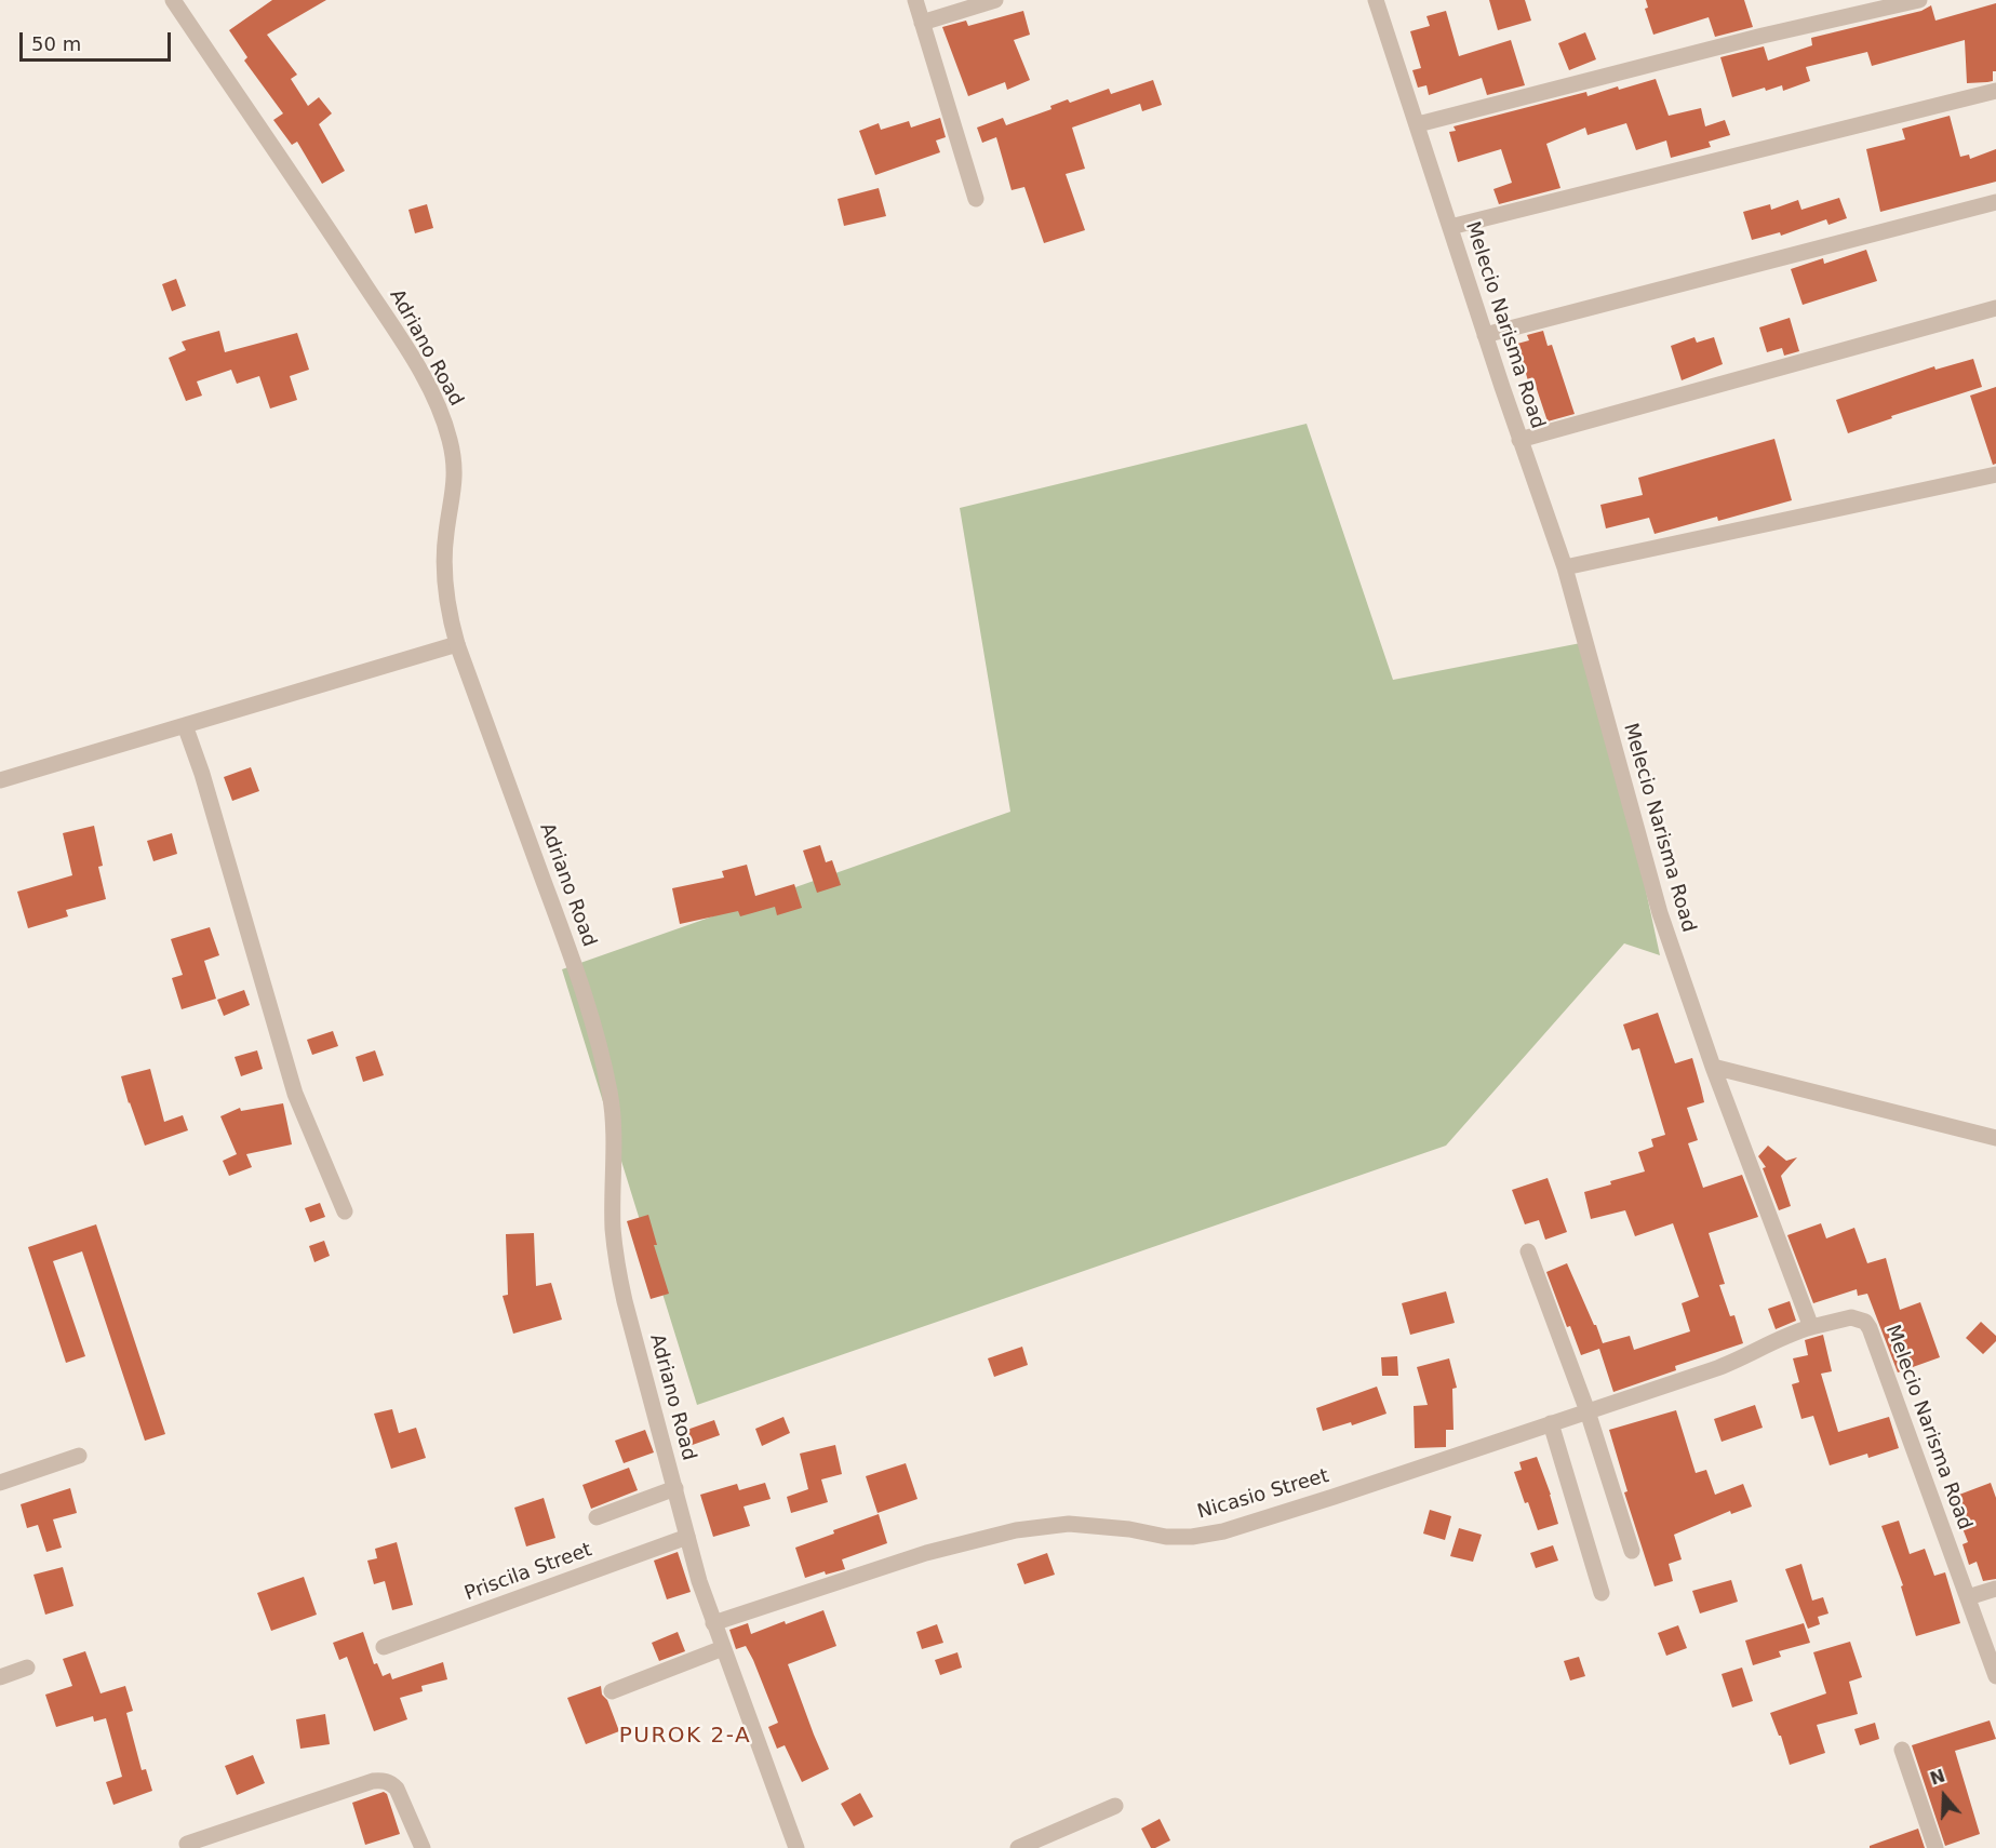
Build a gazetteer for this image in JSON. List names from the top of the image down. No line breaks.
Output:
{"streets":{"street":["Melecio Narisma Road","Adriano Road","Nicasio Street","Priscila Street"]},"crossings":[["Melecio Narisma Road","Nicasio Street"],["Adriano Road","Nicasio Street"],["Adriano Road","Priscila Street"]],"districts":["PUROK 2-A"],"scale_bar":"50 m","north":"top"}
